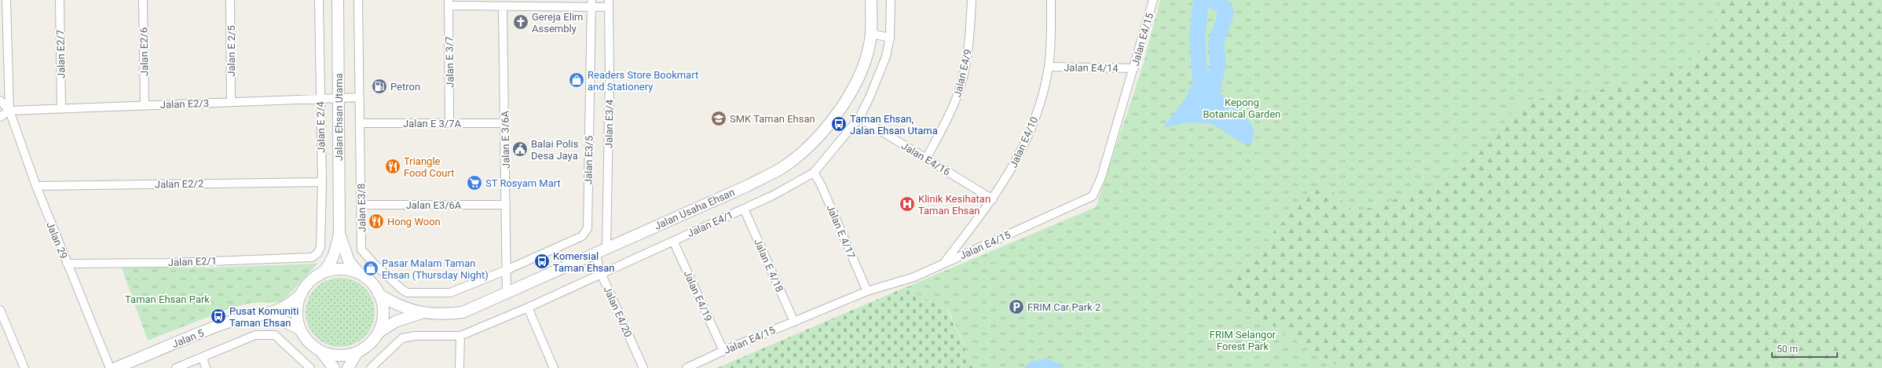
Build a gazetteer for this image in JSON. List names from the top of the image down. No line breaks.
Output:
{"streets":{"street":["Jalan E4/15","Jalan E 2/5","Jalan E2/6","Jalan E2/7","Jalan E 3/7","Jalan E4/14","Jalan E4/9","Jalan E2/3","Jalan Ehsan Utama","Jalan E 3/7A","Jalan E3/4","Jalan E 2/4","Jalan E 3/6A","Jalan E4/10","Jalan E4/16","Jalan E3/5","Jalan E2/2","Jalan E3/6A","Jalan E3/8","Jalan Usaha Ehsan","Jalan E4/1","Jalan E 4/17","Jalan 29","Jalan E2/1","Jalan E 4/18","Jalan E4/19","Jalan E4/20","Jalan 5"]},"crossings":[["Jalan E4/15","Jalan E4/14"],["Jalan E4/15","Jalan E4/10"],["Jalan E4/15","Jalan E 4/17"],["Jalan E4/15","Jalan E 4/18"],["Jalan E4/15","Jalan E4/19"],["Jalan E 2/5","Jalan E2/3"],["Jalan E2/6","Jalan E2/3"],["Jalan E2/7","Jalan E2/3"],["Jalan E 3/7","Jalan E 3/7A"],["Jalan E4/14","Jalan E4/10"],["Jalan E4/9","Jalan E4/16"],["Jalan E2/3","Jalan Ehsan Utama"],["Jalan E2/3","Jalan E 2/4"],["Jalan E2/3","Jalan E3/8"],["Jalan E2/3","Jalan 29"],["Jalan Ehsan Utama","Jalan Usaha Ehsan"],["Jalan Ehsan Utama","Jalan 5"],["Jalan E 3/7A","Jalan E 3/6A"],["Jalan E 3/7A","Jalan E3/8"],["Jalan E3/4","Jalan Usaha Ehsan"],["Jalan E 2/4","Jalan E2/2"],["Jalan E 2/4","Jalan E2/1"],["Jalan E 3/6A","Jalan E3/5"],["Jalan E 3/6A","Jalan E3/6A"],["Jalan E 3/6A","Jalan E3/8"],["Jalan E 3/6A","Jalan Usaha Ehsan"],["Jalan E4/10","Jalan E4/16"],["Jalan E4/16","Jalan E4/1"],["Jalan E3/5","Jalan E3/8"],["Jalan E2/2","Jalan 29"],["Jalan E3/6A","Jalan E3/8"],["Jalan Usaha Ehsan","Jalan E4/20"],["Jalan Usaha Ehsan","Jalan 5"],["Jalan E4/1","Jalan E 4/17"],["Jalan E4/1","Jalan E 4/18"],["Jalan E4/1","Jalan E4/19"],["Jalan E4/1","Jalan E4/20"],["Jalan 29","Jalan E2/1"]],"parks":["Kepong Botanical Garden","Taman Ehsan Park","FRIM Selangor Forest Park"],"places":{"church":["Gereja Elim Assembly"],"shop":["Readers Store Bookmart and Stationery","Pasar Malam Taman Ehsan (Thursday Night)"],"fuel station":["Petron"],"school or university":["SMK Taman Ehsan"],"bus stop":["Taman Ehsan, Jalan Ehsan Utama","Komersial Taman Ehsan","Pusat Komuniti Taman Ehsan"],"public building":["Balai Polis Desa Jaya"],"restaurant":["Triangle Food Court","Hong Woon"],"supermarket":["ST Rosyam Mart"],"hospital":["Klinik Kesihatan Taman Ehsan"],"parking":["FRIM Car Park 2"]},"scale_bar":"50 m"}
